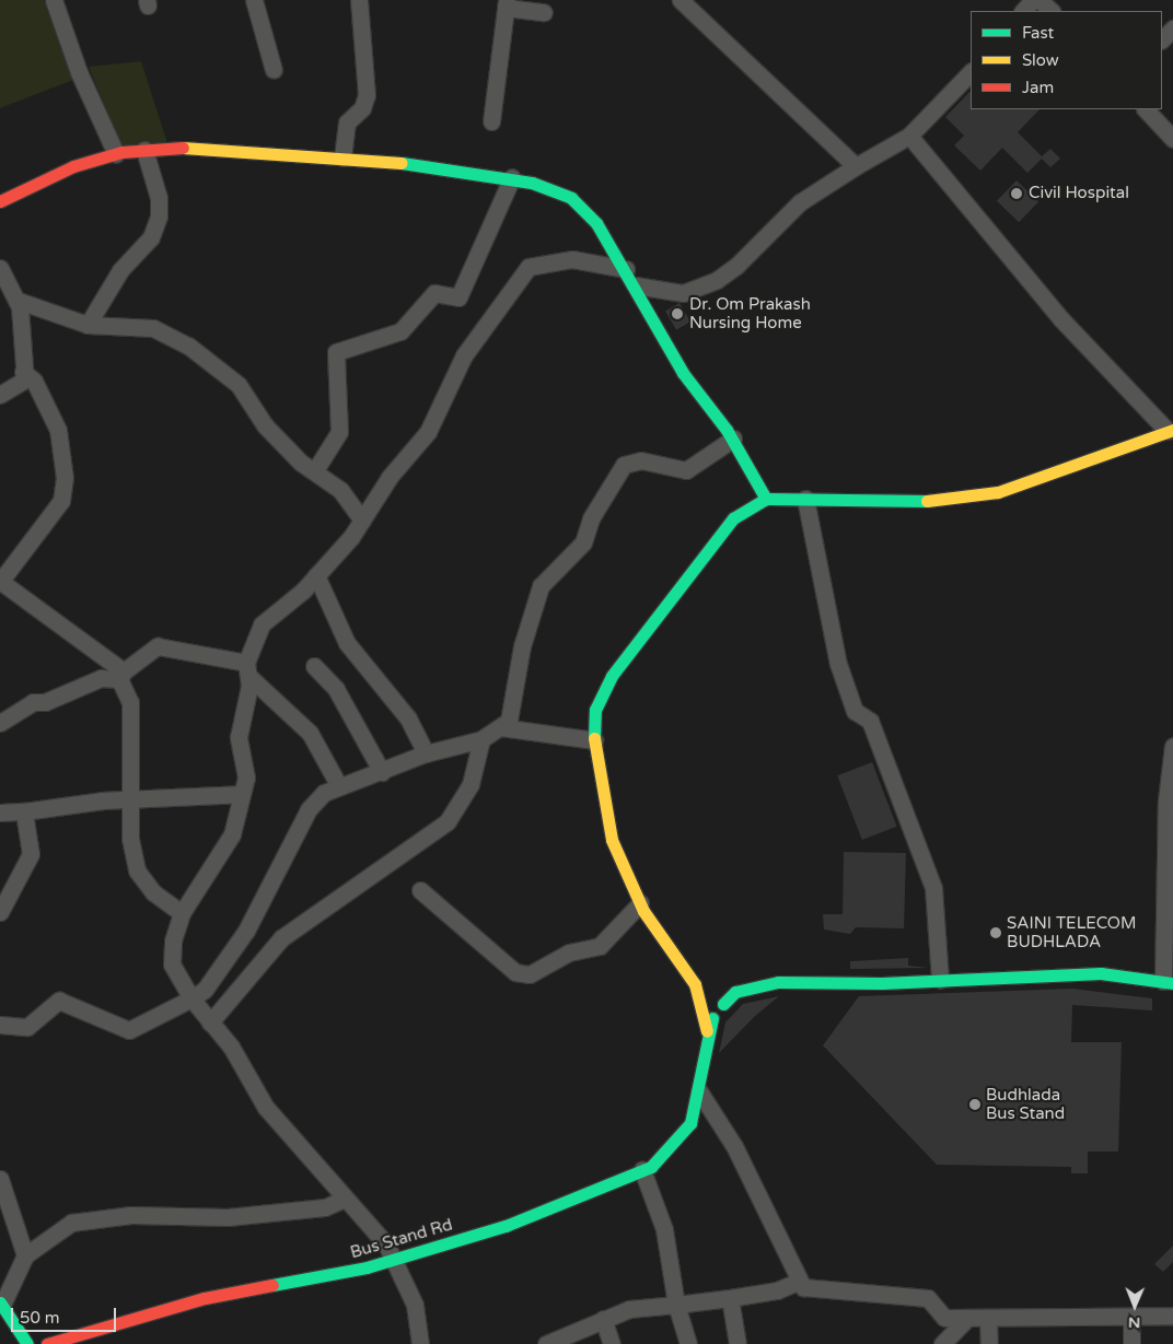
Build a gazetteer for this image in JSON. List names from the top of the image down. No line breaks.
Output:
{"streets":{"street":["Bus Stand Rd"]},"places":["Civil Hospital","Dr. Om Prakash Nursing Home","SAINI TELECOM BUDHLADA","Budhlada Bus Stand"],"legend":["Fast","Slow","Jam"],"scale_bar":"50 m","north":"bottom"}
